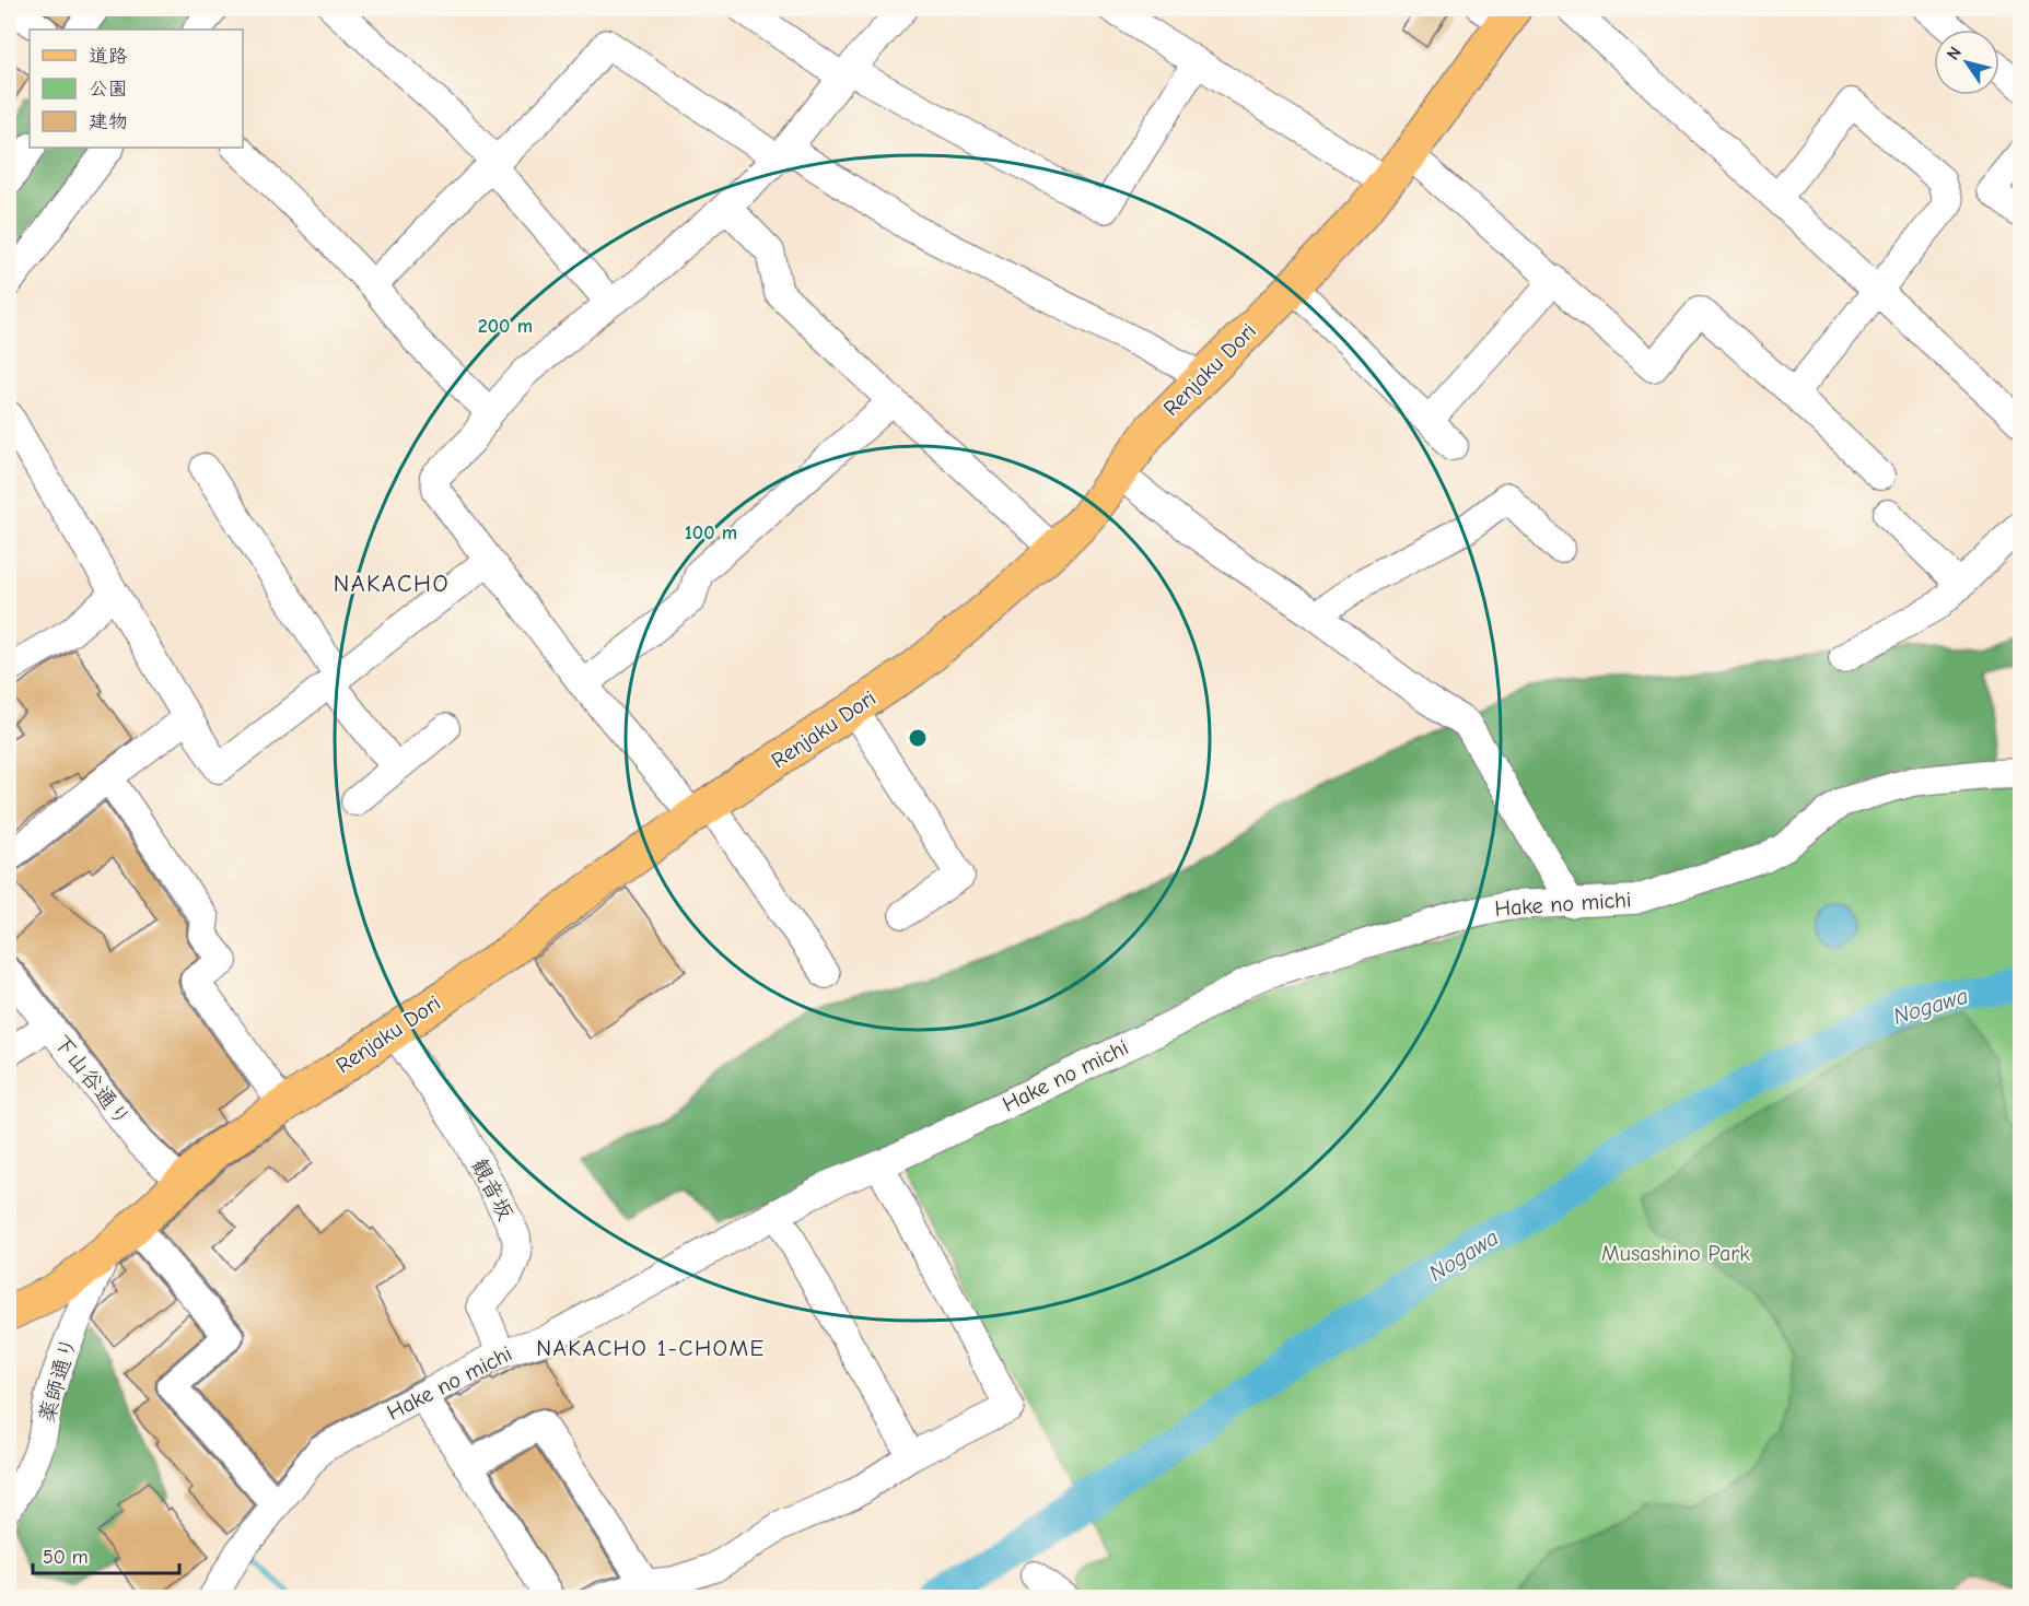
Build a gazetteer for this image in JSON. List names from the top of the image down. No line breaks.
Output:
{"streets":{"main road":["Renjaku Dori"],"street":["Hake no michi","下山谷通り","観音坂","薬師通り"]},"crossings":[["Renjaku Dori","下山谷通り"],["Renjaku Dori","観音坂"],["Renjaku Dori","薬師通り"],["Hake no michi","観音坂"]],"districts":["NAKACHO","NAKACHO 1-CHOME"],"water":["Nogawa"],"parks":["Musashino Park"],"legend":["道路","公園","建物"],"scale_bar":"50 m","north":"top left","rings":["200 m","100 m"]}
